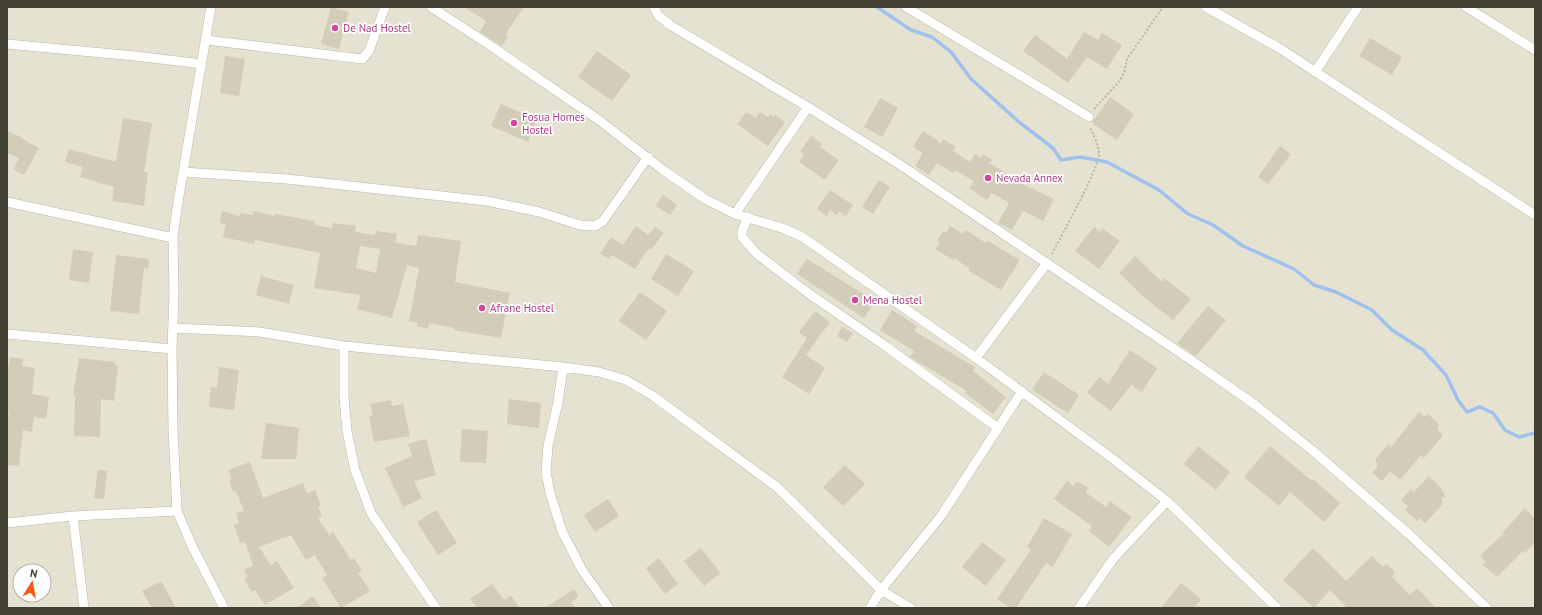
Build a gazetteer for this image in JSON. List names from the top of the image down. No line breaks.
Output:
{"places":["De Nad Hostel","Fosua Homes Hostel","Nevada Annex","Mena Hostel","Afrane Hostel"],"north":"top"}
